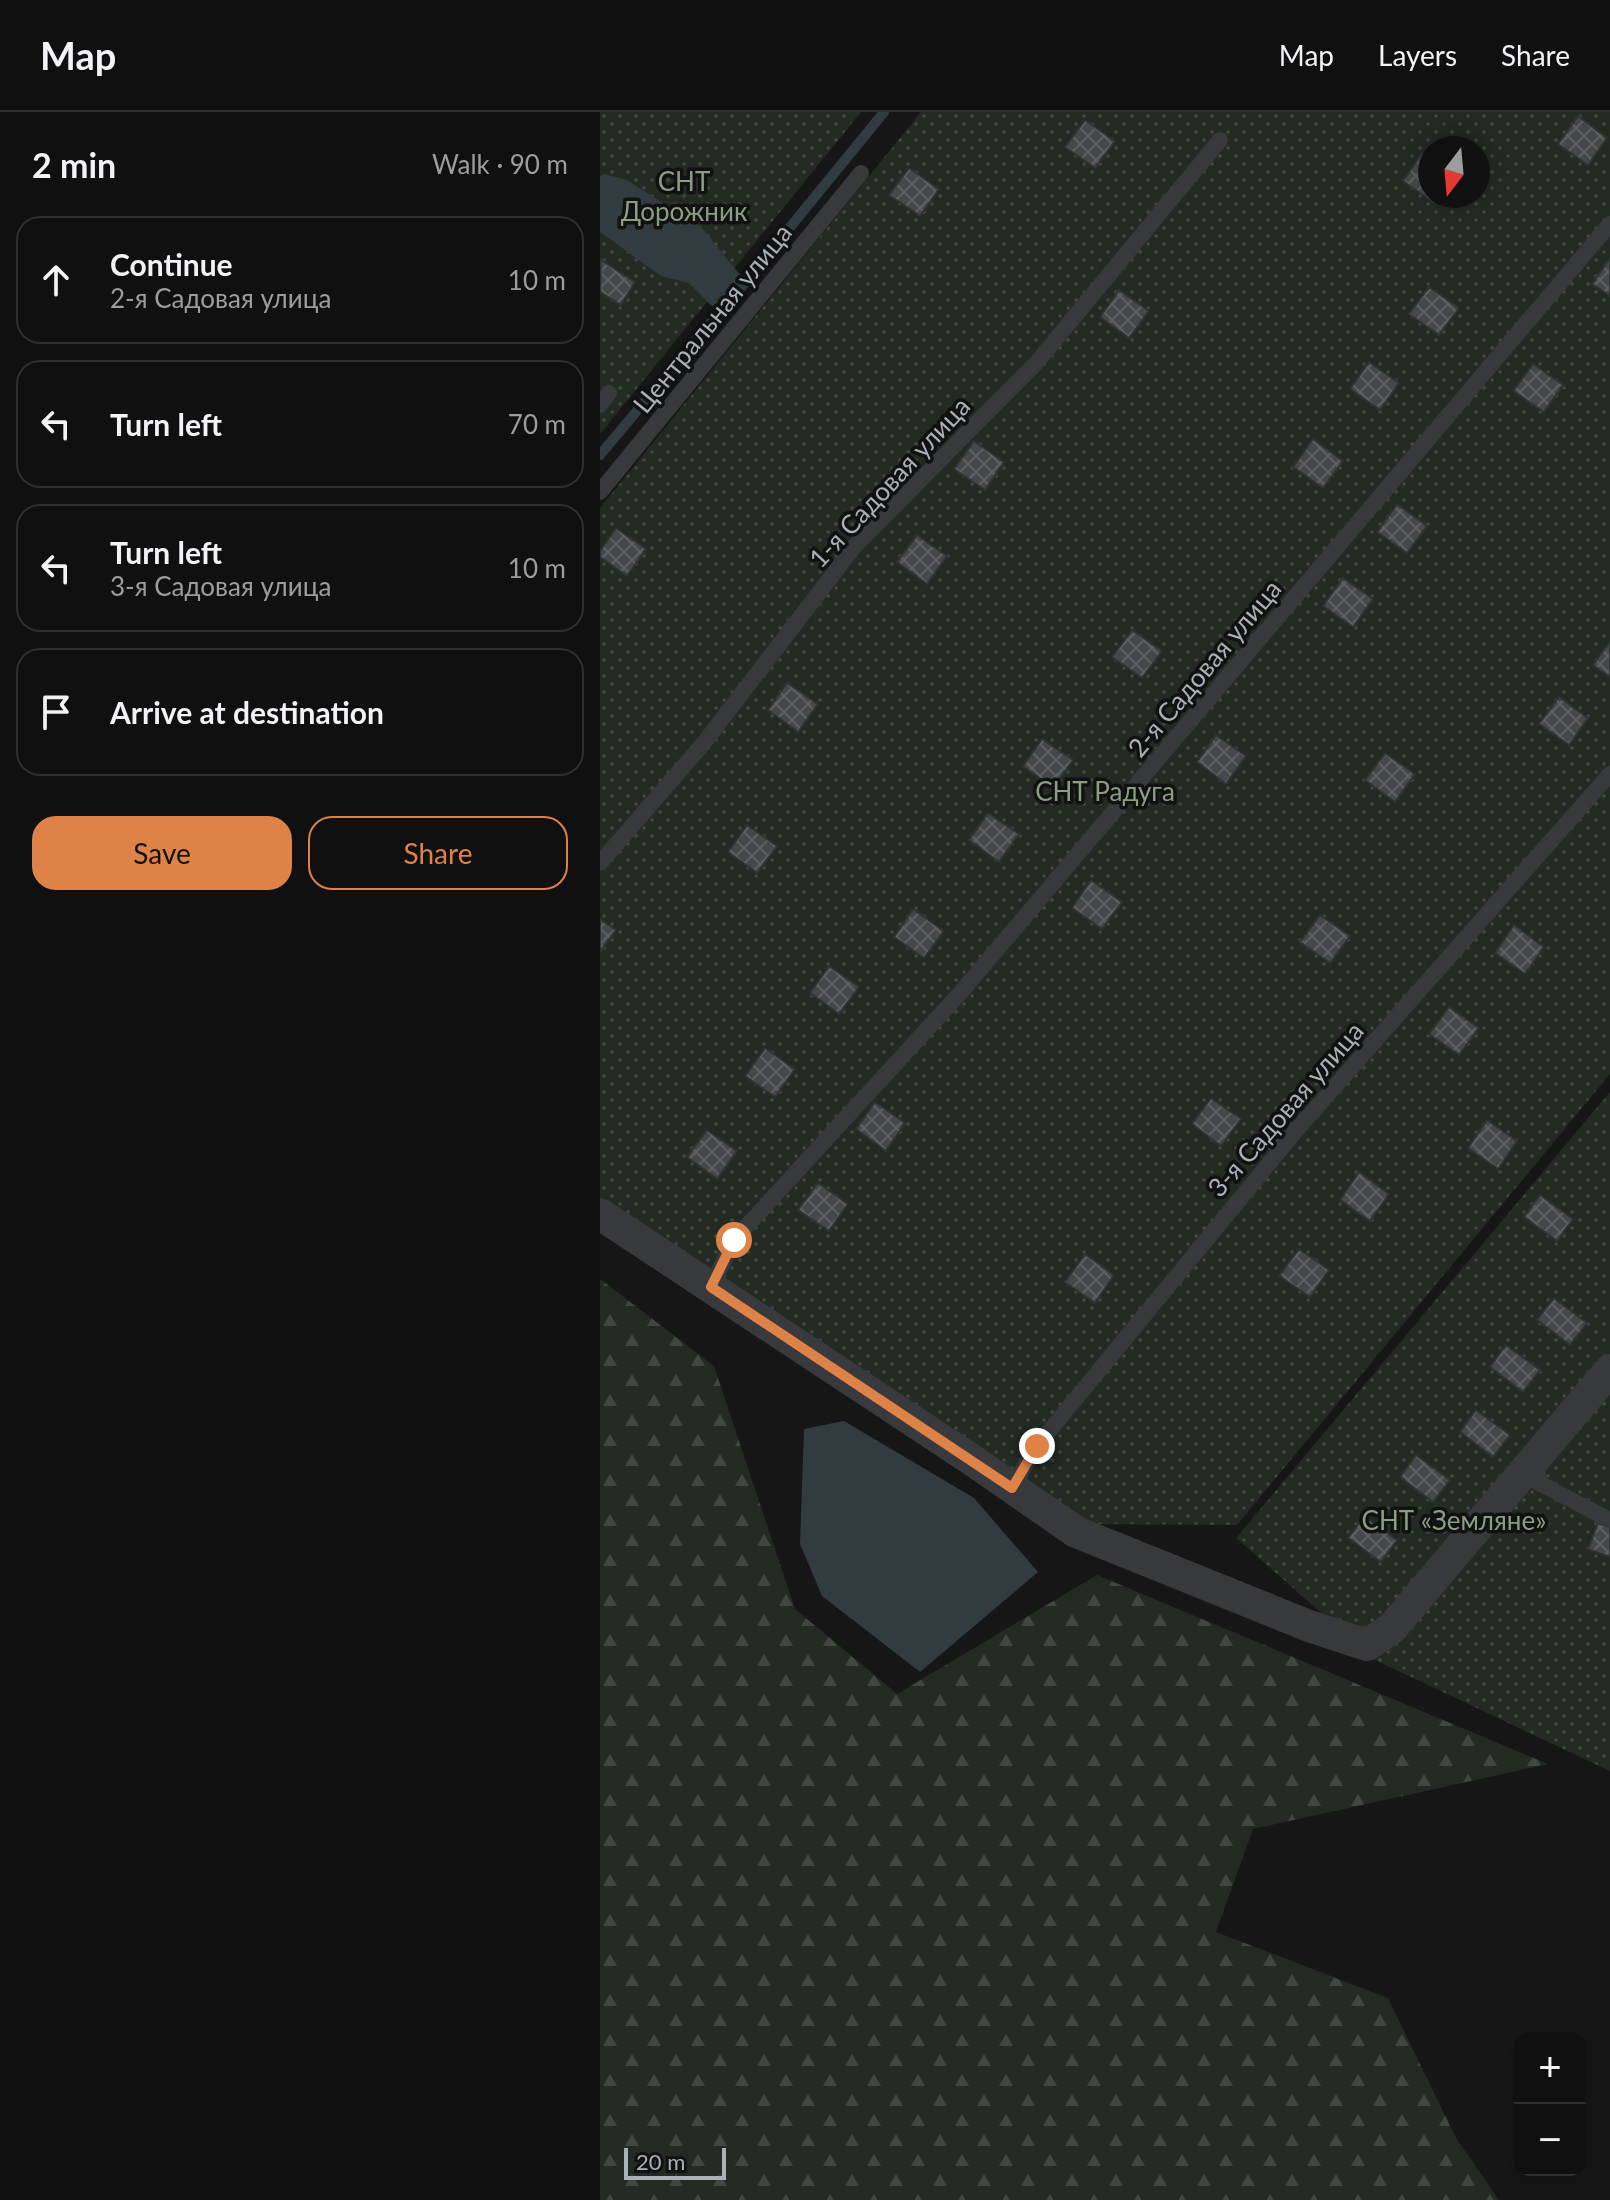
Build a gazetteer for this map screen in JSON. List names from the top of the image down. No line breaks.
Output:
{"streets":{"lane":["Центральная улица","1-я Садовая улица","2-я Садовая улица","3-я Садовая улица"]},"parks":["СНТ Дорожник","СНТ Радуга","СНТ «Земляне»"],"scale_bar":"20 m","north":"bottom","page":{"header":"Map","nav":["Map","Layers","Share"],"heading":["2 min","Walk · 90 m"],"list":[["Continue","2-я Садовая улица","10 m"],["Turn left","70 m"],["Turn left","3-я Садовая улица","10 m"],"Arrive at destination"],"buttons":["Save","Share"],"map_buttons":["+","−"],"scale":"20 m"}}
